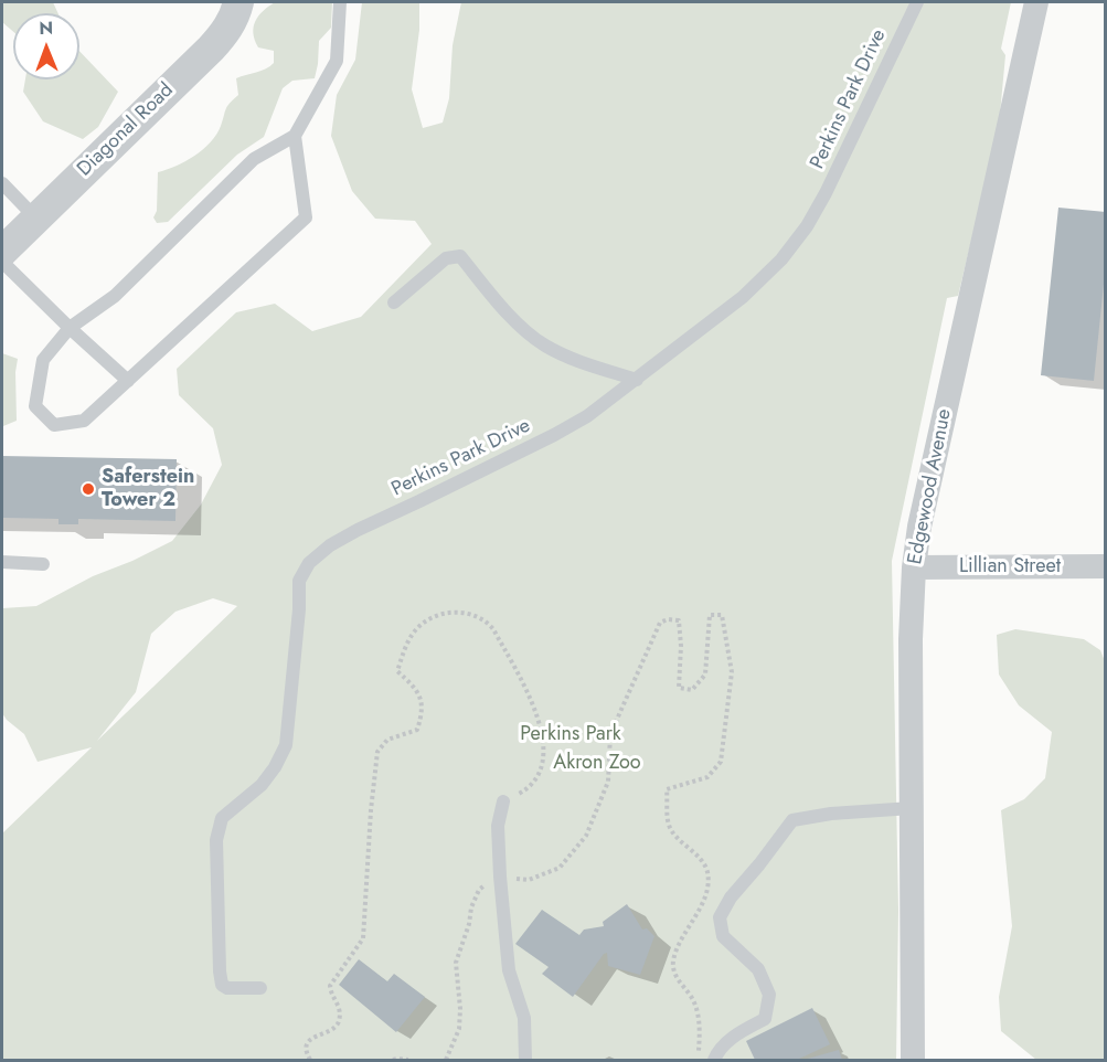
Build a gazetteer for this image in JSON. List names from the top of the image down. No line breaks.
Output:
{"streets":{"street":["Diagonal Road","Edgewood Avenue","Lillian Street"],"lane":["Perkins Park Drive"]},"crossings":[["Edgewood Avenue","Lillian Street"]],"parks":["Perkins Park","Akron Zoo"],"places":["Saferstein Tower 2"],"north":"top"}
